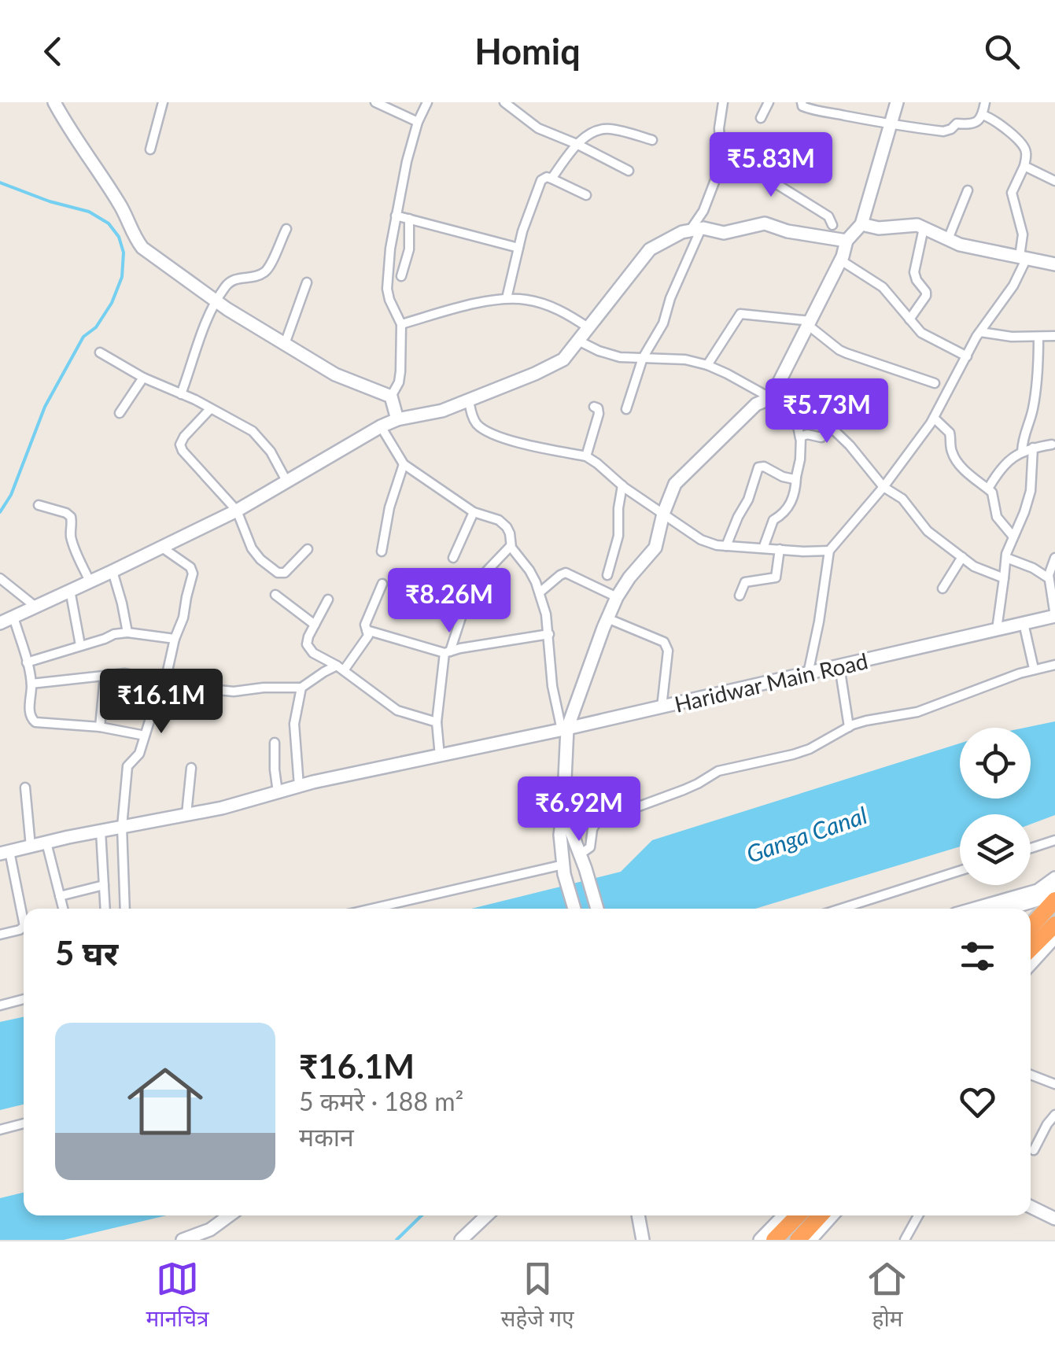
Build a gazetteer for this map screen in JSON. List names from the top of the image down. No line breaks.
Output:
{"streets":{"street":["Haridwar Main Road"]},"water":["Ganga Canal"],"page":{"header":"Homiq","price":["₹5.83M","₹5.73M","₹8.26M","₹16.1M","₹6.92M"],"heading":"5 घर","list":[{"name":"₹16.1M","note":"5 कमरे · 188 m² · मकान"}],"tabs":["मानचित्र","सहेजे गए","होम"]}}
